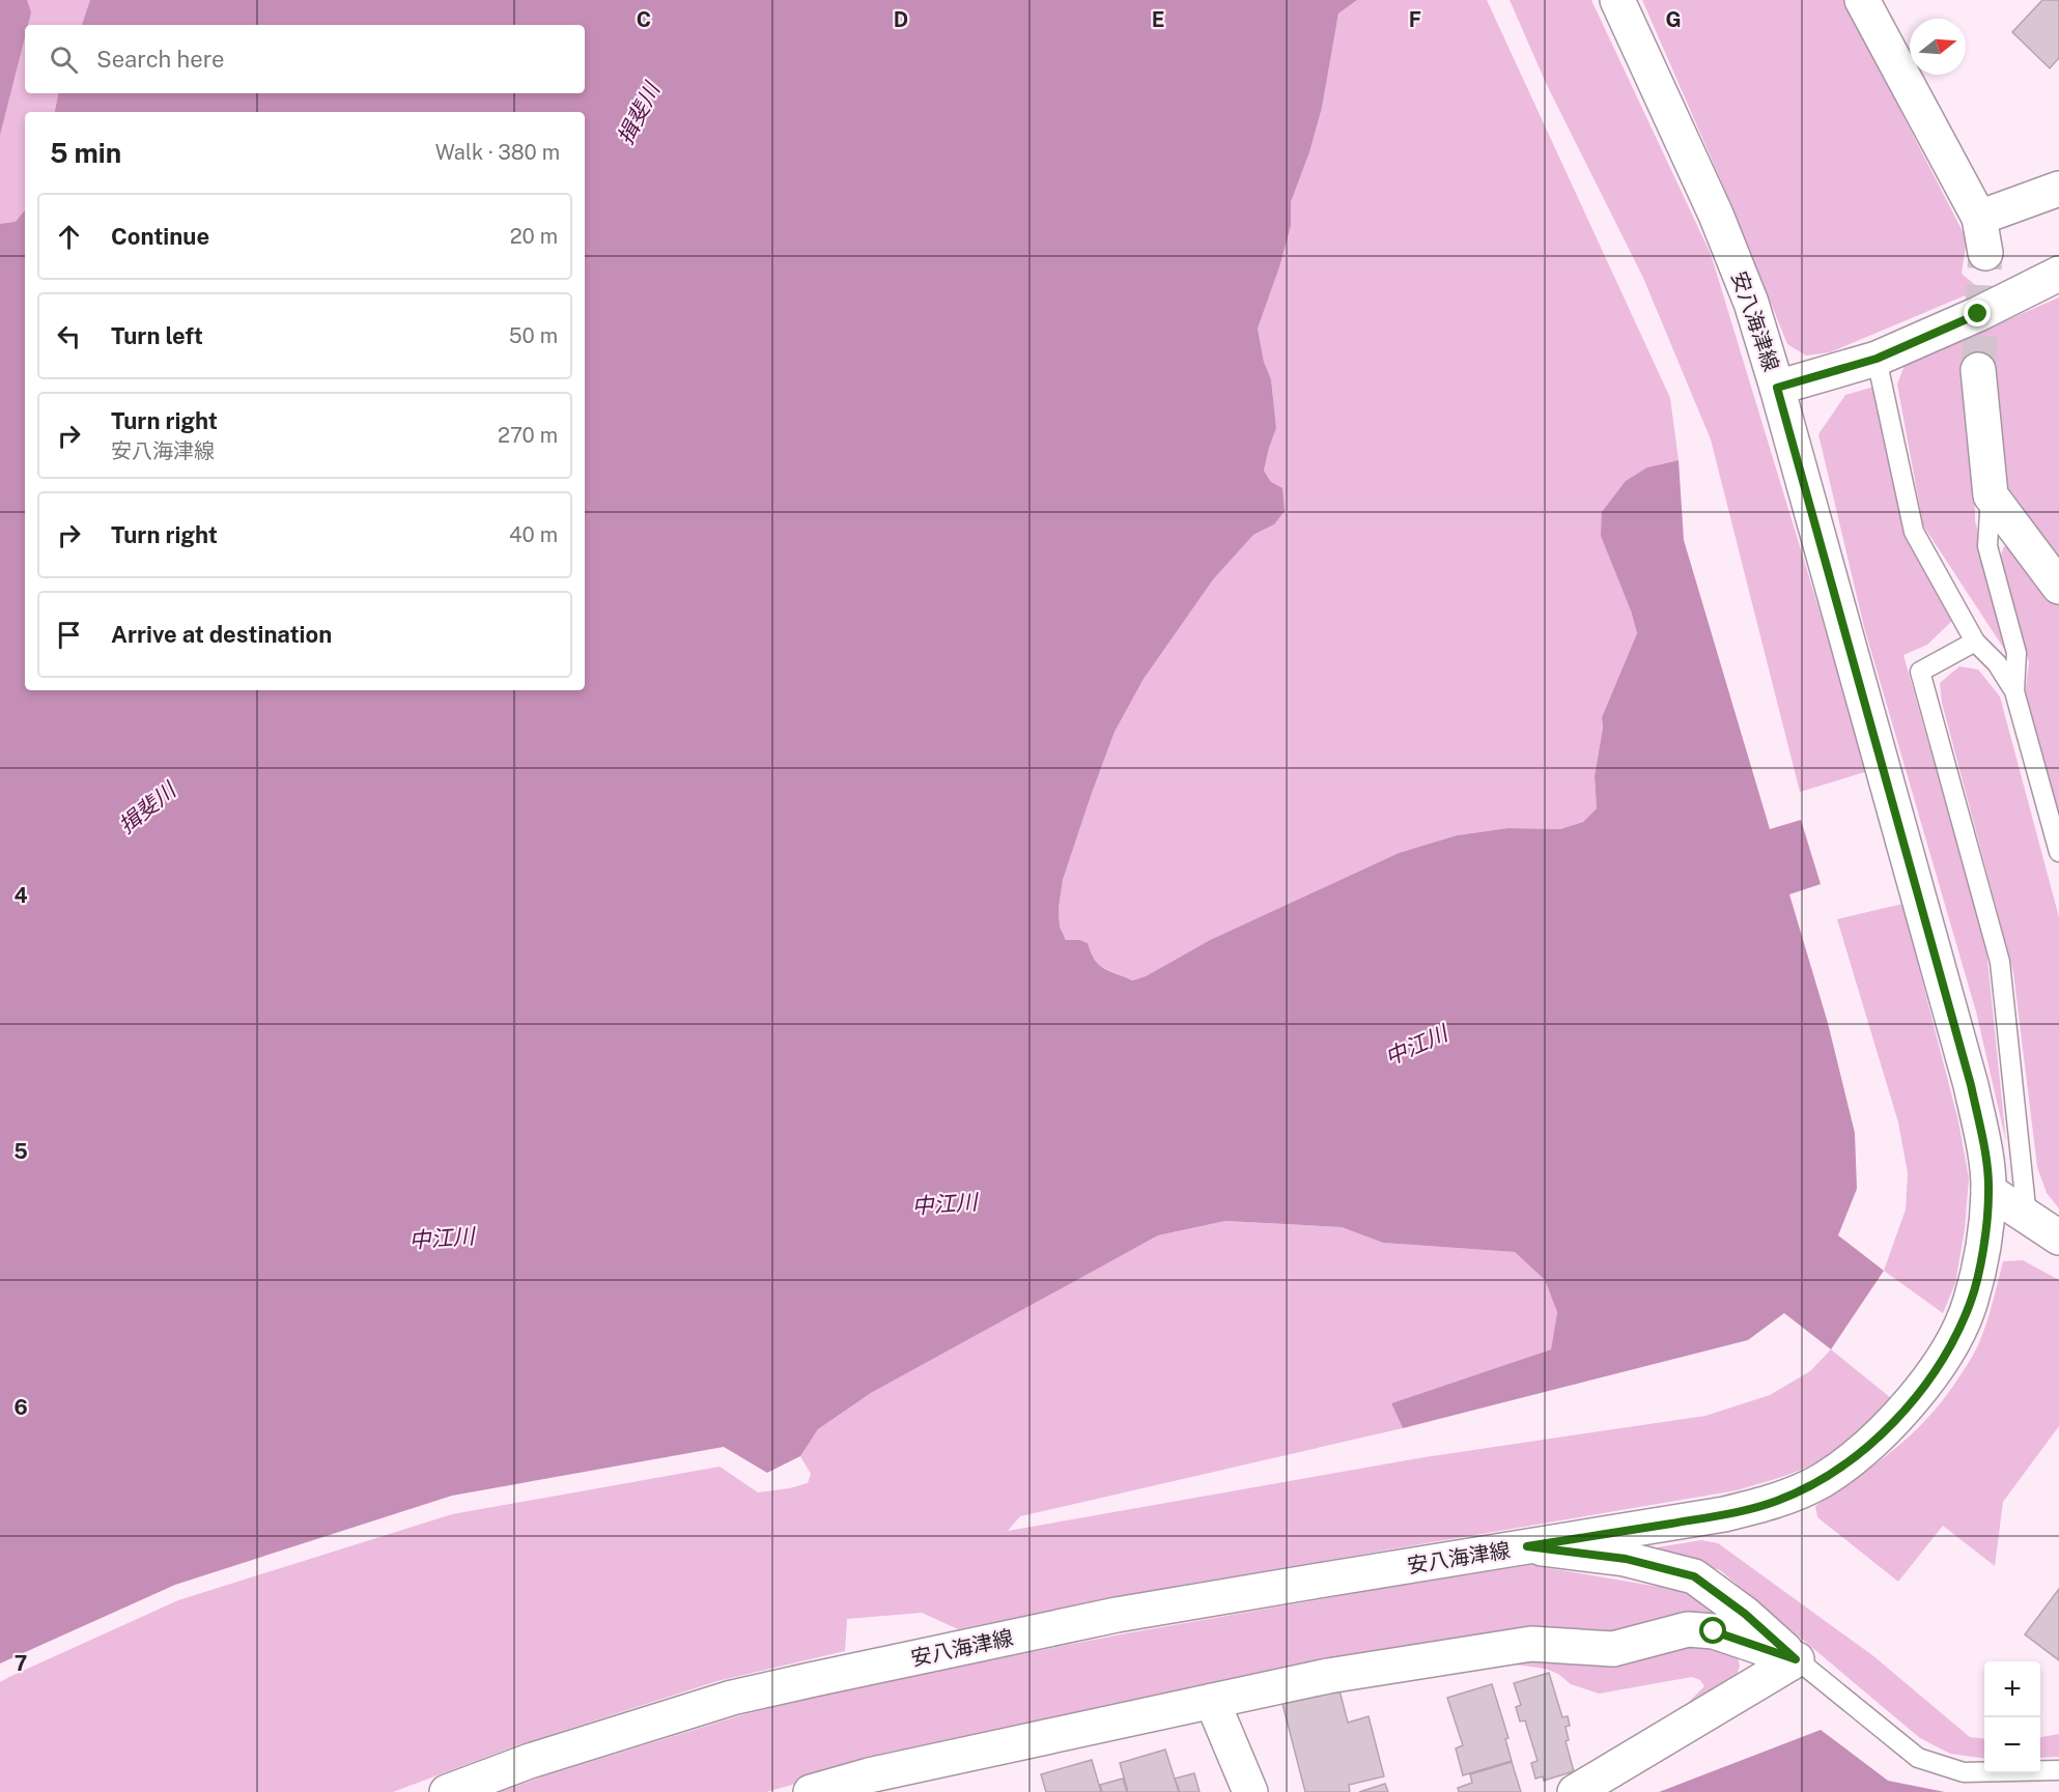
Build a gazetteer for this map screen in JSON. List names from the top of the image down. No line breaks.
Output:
{"streets":{"main road":["安八海津線"]},"water":["揖斐川","中江川"],"north":"right","page":{"search":"Search here","heading":["5 min","Walk · 380 m"],"list":[["Continue","20 m"],["Turn left","50 m"],["Turn right","安八海津線","270 m"],["Turn right","40 m"],"Arrive at destination"],"map_buttons":["+","−"]},"grid":{"columns":["C","D","E","F","G"],"rows":["4","5","6","7"]}}
